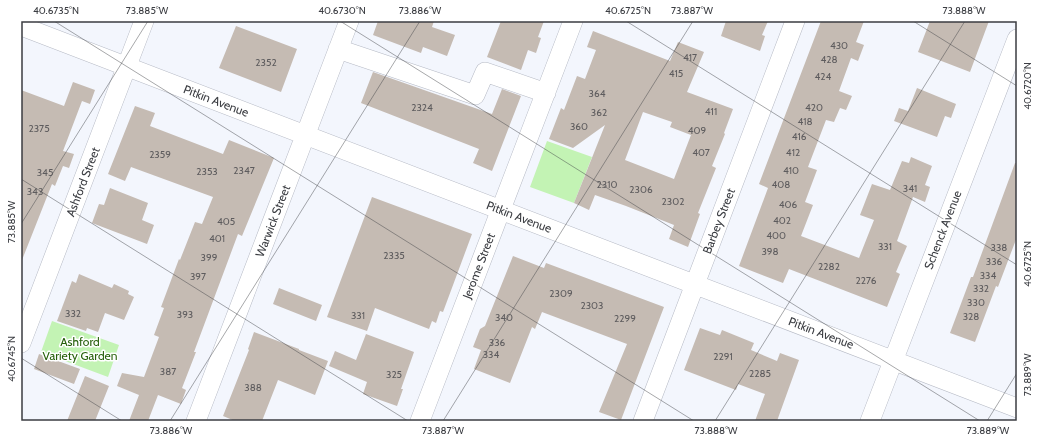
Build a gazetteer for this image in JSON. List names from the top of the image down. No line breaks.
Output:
{"streets":{"street":["Pitkin Avenue","Ashford Street","Warwick Street","Barbey Street","Schenck Avenue","Jerome Street"]},"crossings":[["Pitkin Avenue","Ashford Street"],["Pitkin Avenue","Warwick Street"],["Pitkin Avenue","Barbey Street"],["Pitkin Avenue","Schenck Avenue"],["Pitkin Avenue","Jerome Street"]],"parks":["Ashford Variety Garden"],"house_numbers":["430","417","428","2352","415","424","364","2324","420","411","362","418","360","2375","409","416","407","412","2359","2347","410","2353","345","2310","408","341","2306","343","2302","406","402","405","400","401","331","338","398","2335","399","336","2282","334","397","2276","332","2309","330","2303","332","393","331","328","340","2299","336","334","2291","387","2285","325","388"],"coordinates":["40.6735°N","73.885°W","40.6730°N","73.886°W","40.6725°N","73.887°W","73.888°W","40.6720°N","40.6745°N","73.889°W"]}
